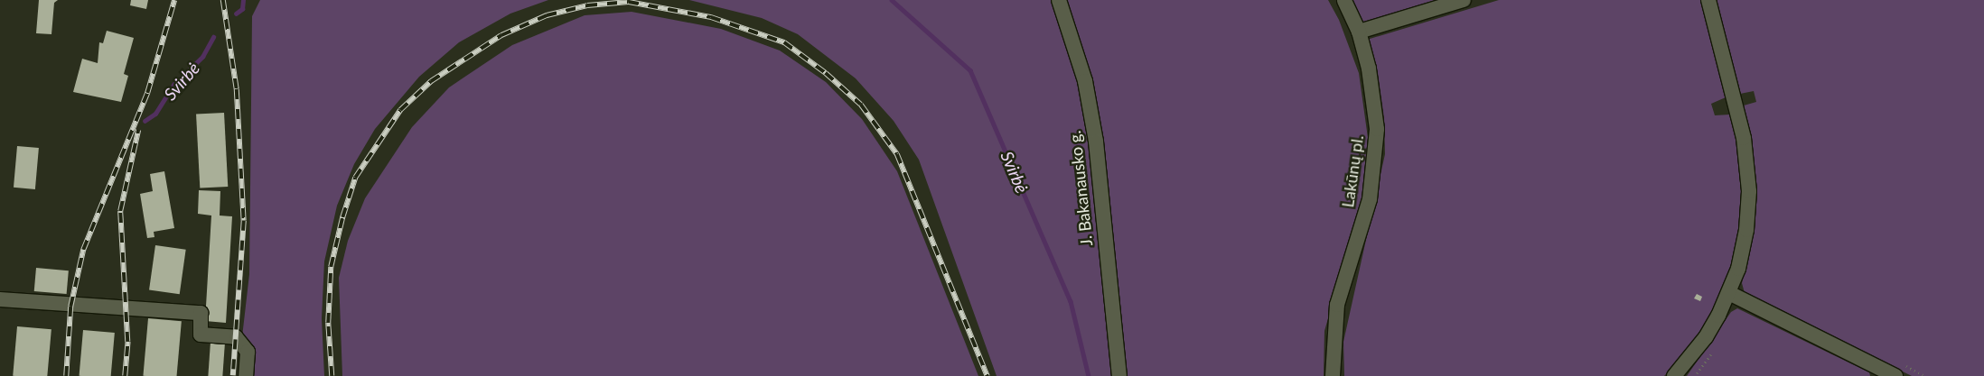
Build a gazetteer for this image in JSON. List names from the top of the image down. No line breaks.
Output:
{"streets":{"street":["Lakūnų pl.","J. Bakanausko g."]},"water":["Svirbė"]}
